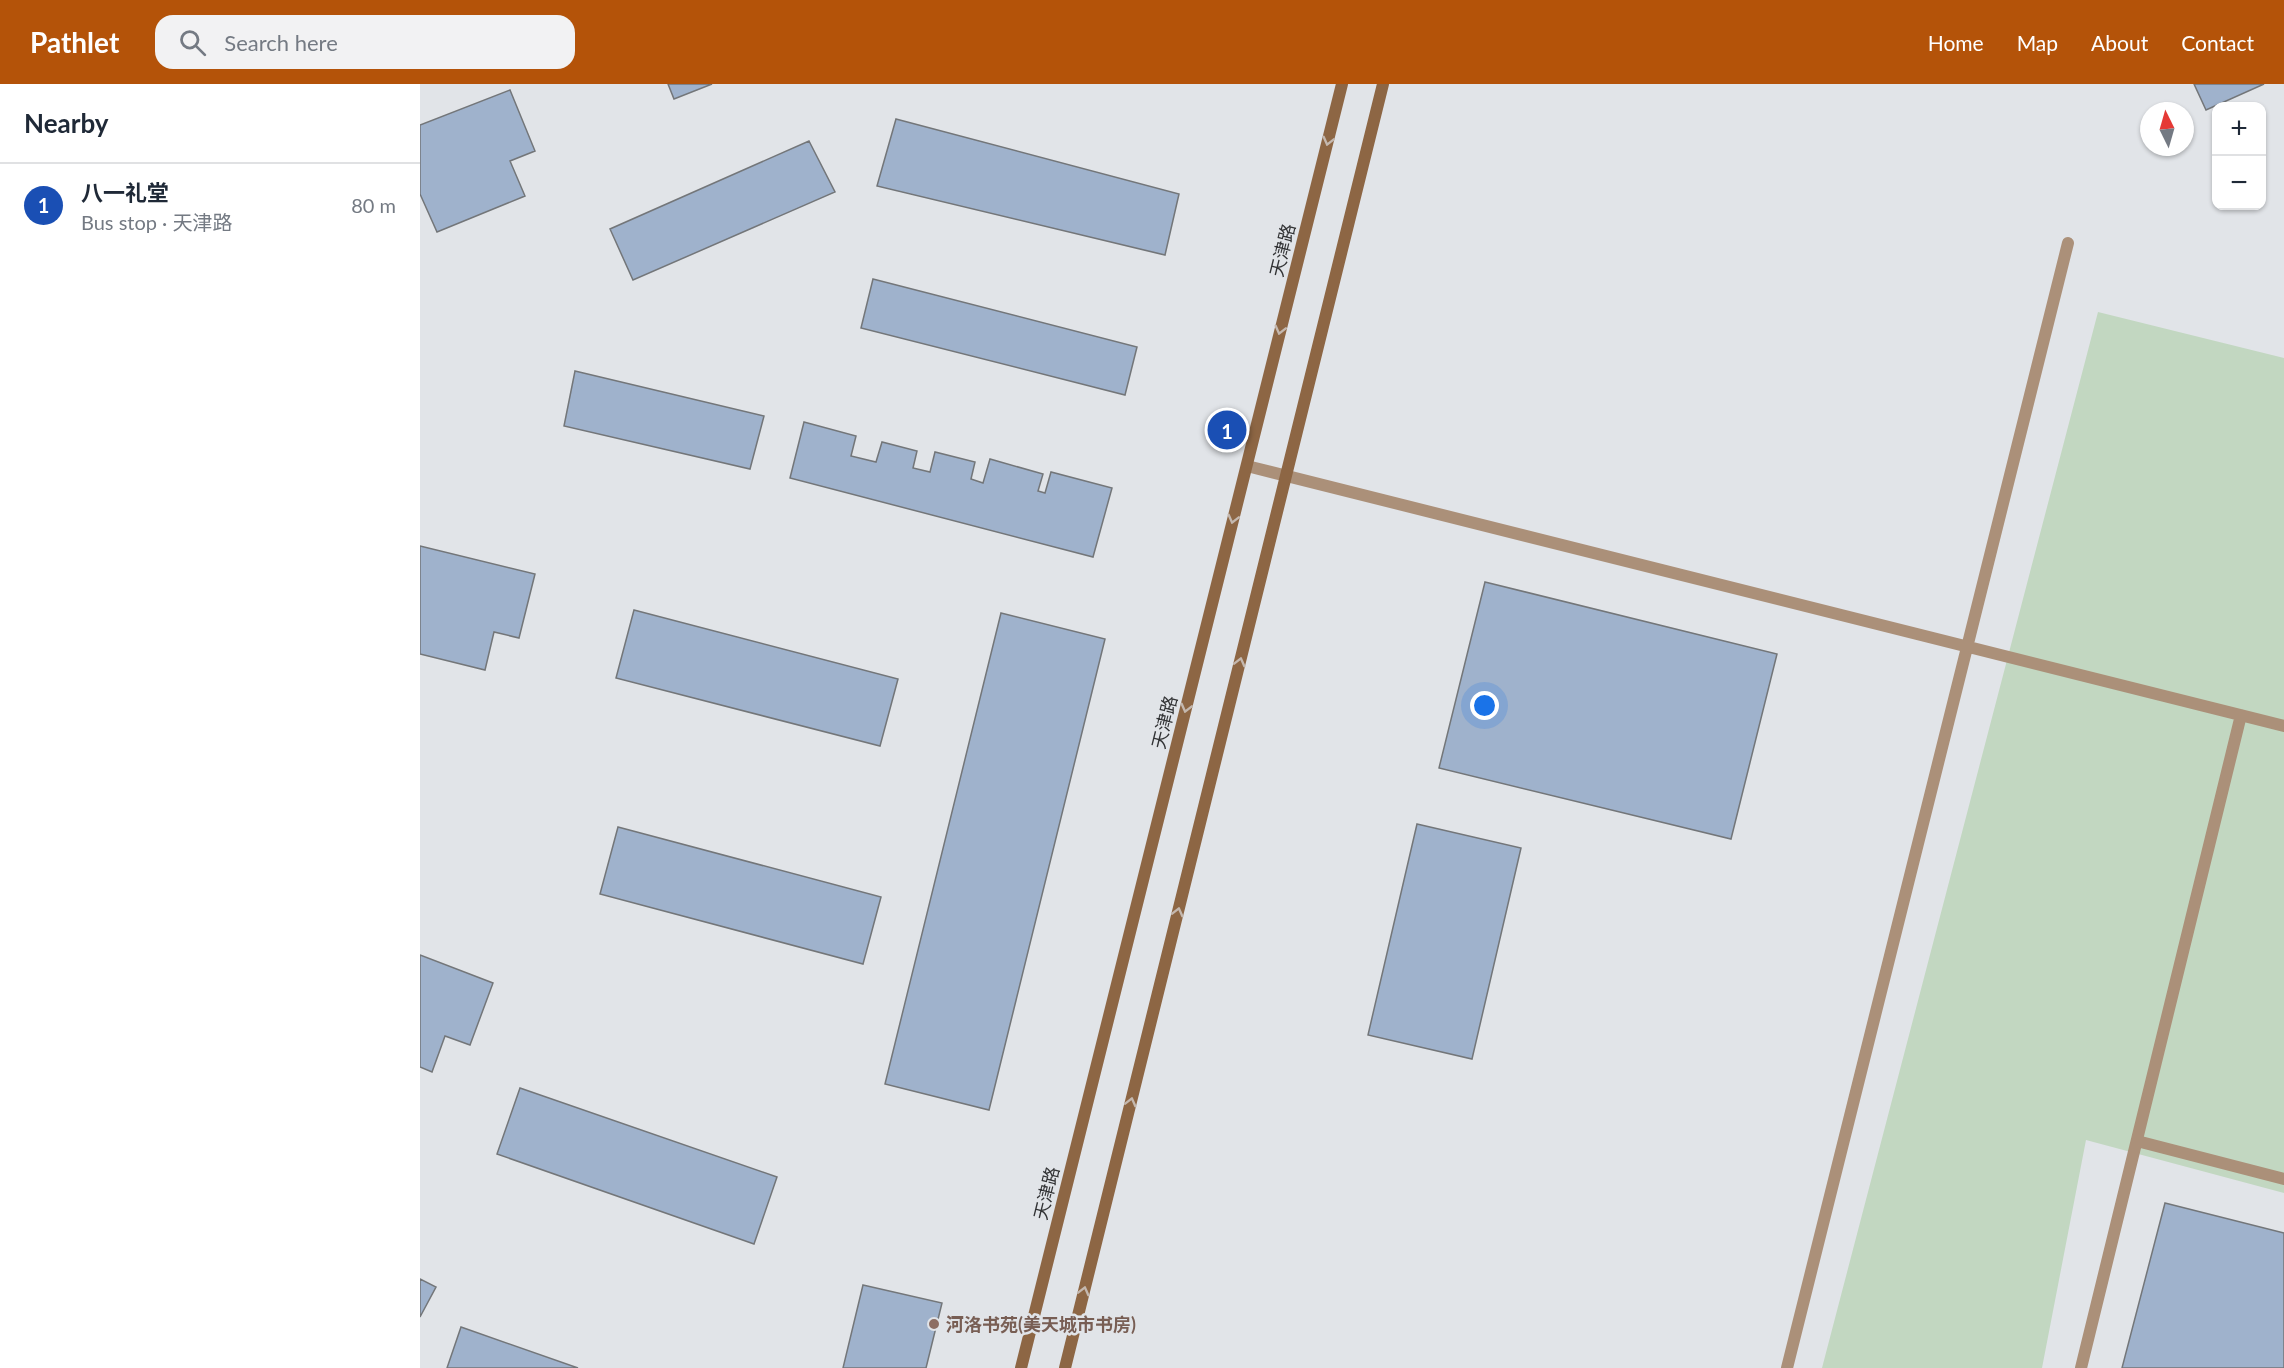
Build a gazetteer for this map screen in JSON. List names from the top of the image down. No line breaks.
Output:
{"streets":{"main road":["天津路"]},"places":["河洛书苑(美天城市书房)"],"north":"top","page":{"header":"Pathlet","search":"Search here","nav":["Home","Map","About","Contact"],"heading":"Nearby","map_buttons":["+","−"],"list":[{"mark":"1","name":"八一礼堂","note":"Bus stop · 天津路","value":"80 m"}],"pins":"1"}}
